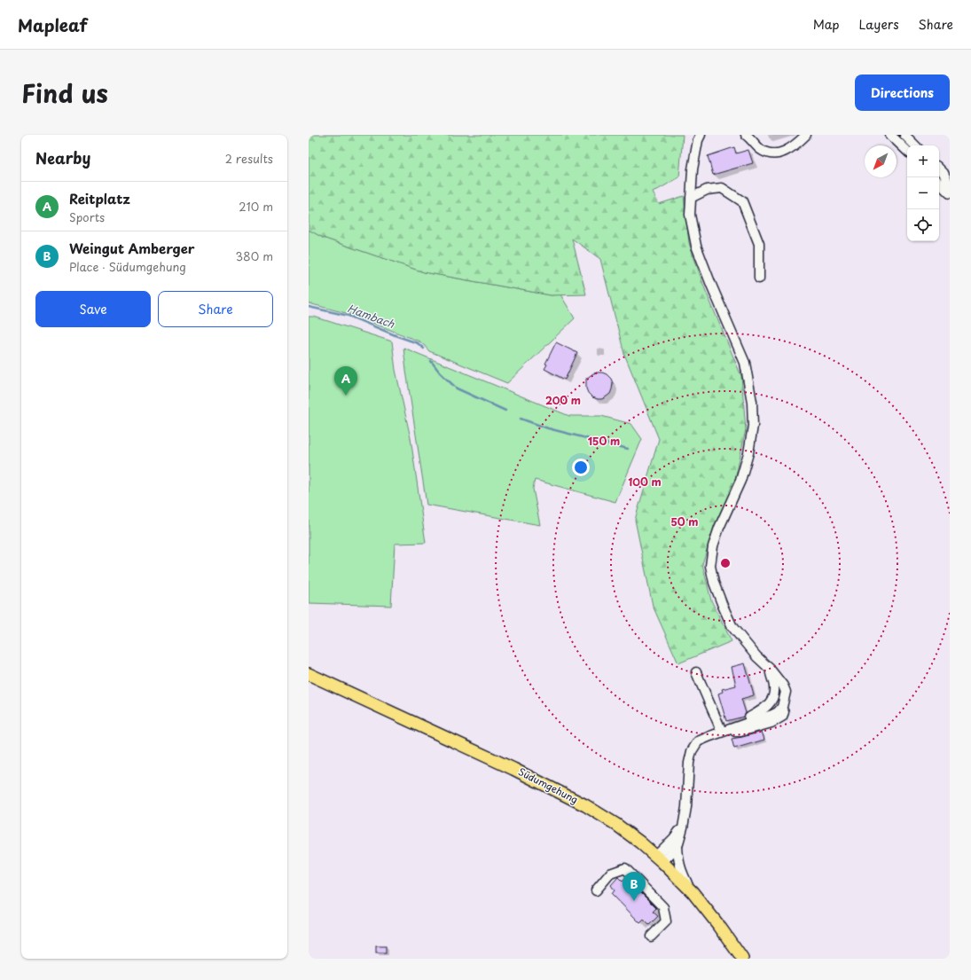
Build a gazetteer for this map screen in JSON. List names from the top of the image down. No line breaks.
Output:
{"streets":{"main road":["Südumgehung"]},"water":["Hambach"],"north":"bottom left","page":{"header":"Mapleaf","nav":["Map","Layers","Share"],"title":"Find us","buttons":["Directions",["Save","Share"]],"heading":["Nearby","2 results"],"map_buttons":["+","−"],"list":[{"mark":"A","name":"Reitplatz","note":"Sports","value":"210 m"},{"mark":"B","name":"Weingut Amberger","note":"Place · Südumgehung","value":"380 m"}],"pins":["A","B"]},"rings":["200 m","150 m","100 m","50 m"]}
